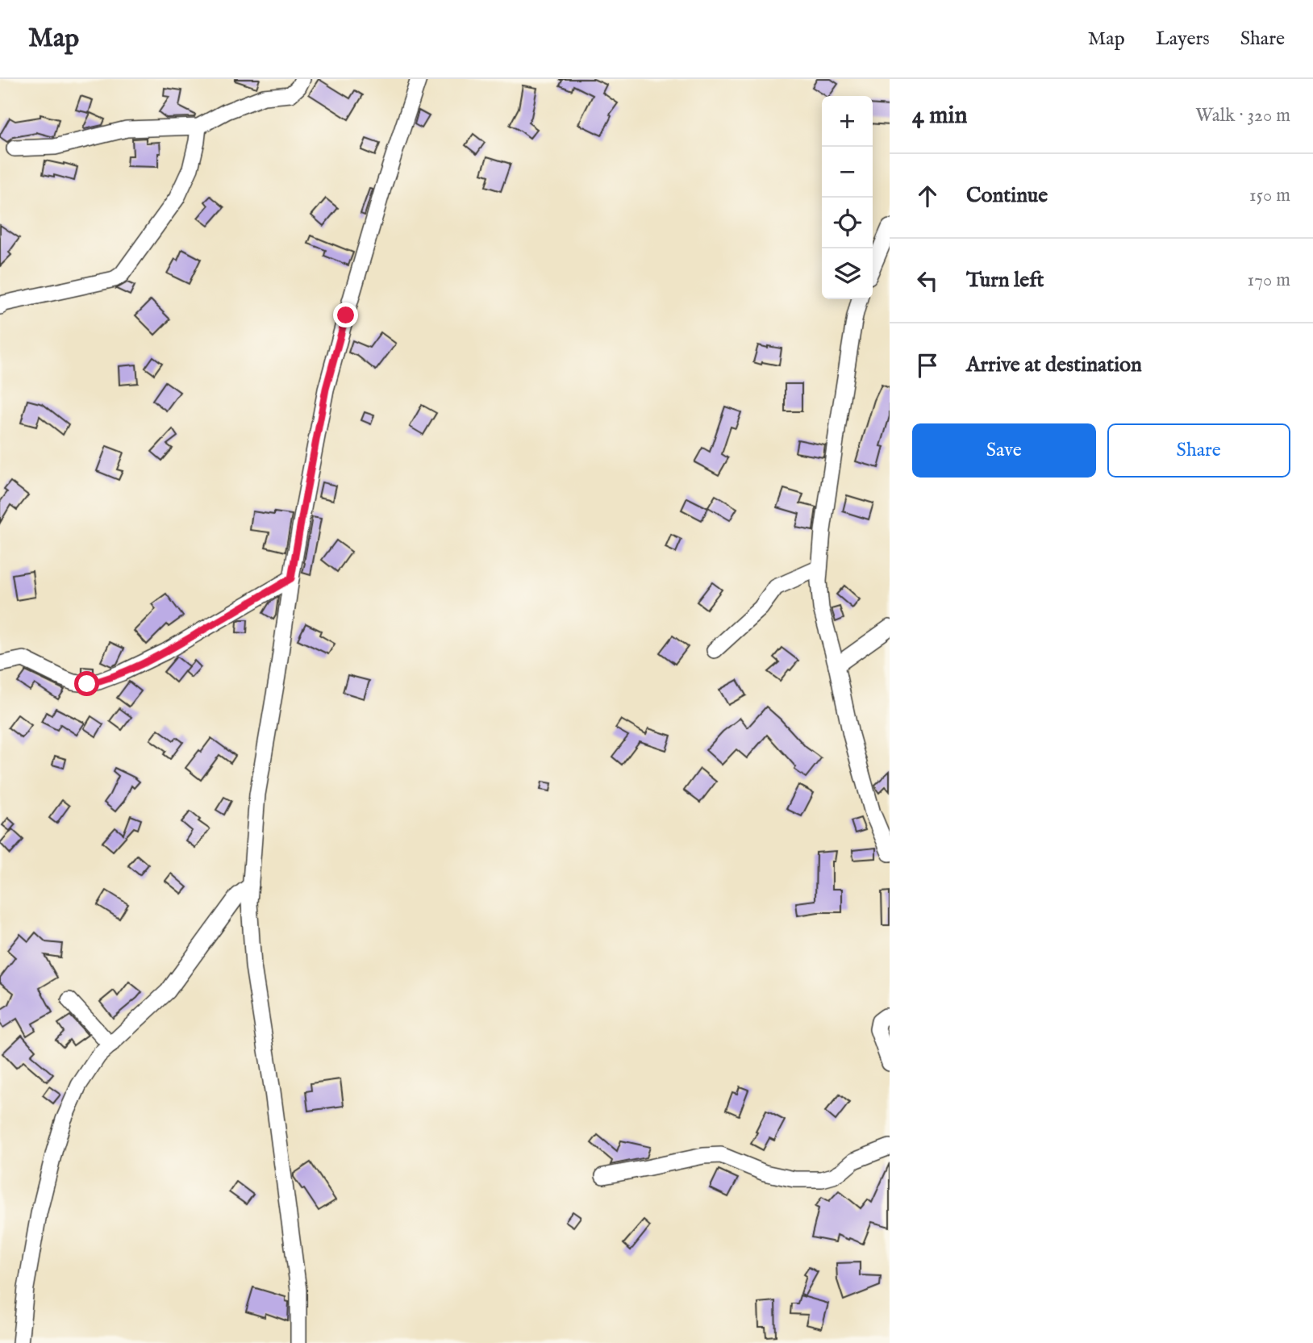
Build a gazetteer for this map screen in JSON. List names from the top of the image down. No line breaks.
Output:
{"page":{"header":"Map","nav":["Map","Layers","Share"],"heading":["4 min","Walk · 320 m"],"map_buttons":["+","−"],"list":[["Continue","150 m"],["Turn left","170 m"],"Arrive at destination"],"buttons":["Save","Share"]}}
